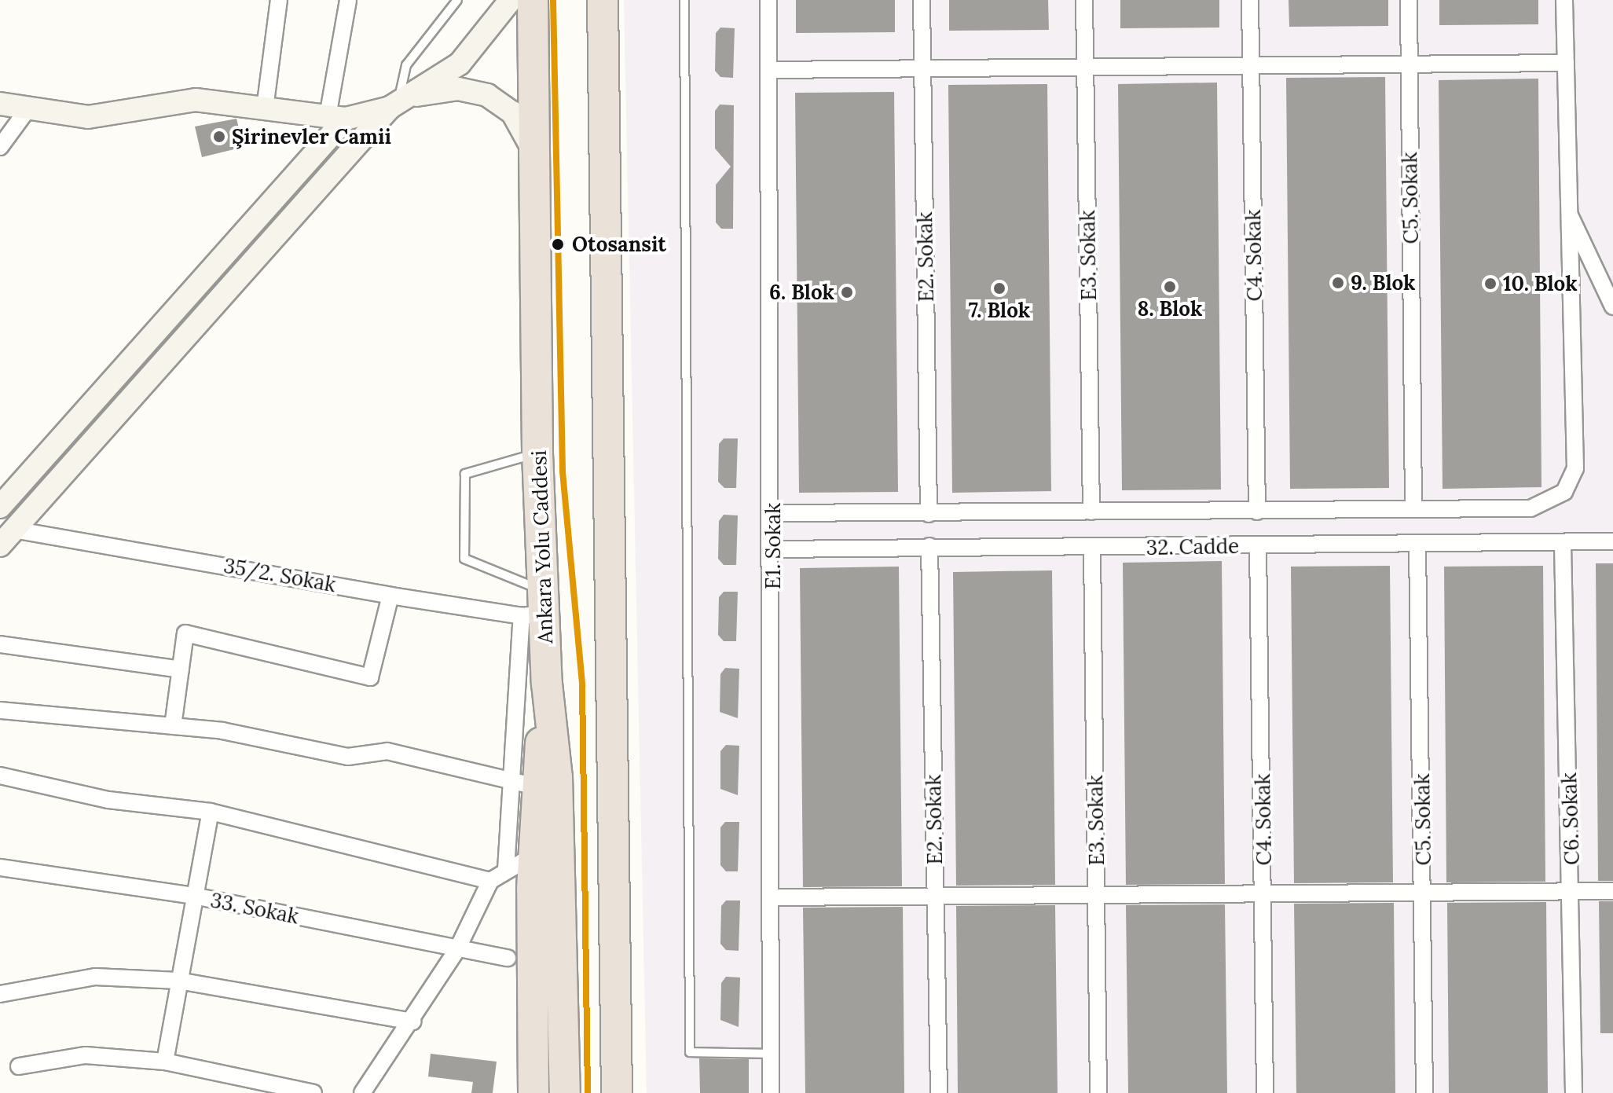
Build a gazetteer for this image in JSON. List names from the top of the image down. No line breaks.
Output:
{"streets":{"highway":["Ankara Yolu Caddesi"],"street":["C5. Sokak","E3. Sokak","C4. Sokak","E2. Sokak","E1. Sokak","32. Cadde","35/2. Sokak","C6. Sokak","33. Sokak"]},"crossings":[["C5. Sokak","32. Cadde"],["E3. Sokak","32. Cadde"],["C4. Sokak","32. Cadde"],["E2. Sokak","32. Cadde"],["E1. Sokak","32. Cadde"],["Ankara Yolu Caddesi","35/2. Sokak"],["32. Cadde","C6. Sokak"]],"places":["Şirinevler Camii","Otosansit","9. Blok","10. Blok","8. Blok","7. Blok","6. Blok"]}
